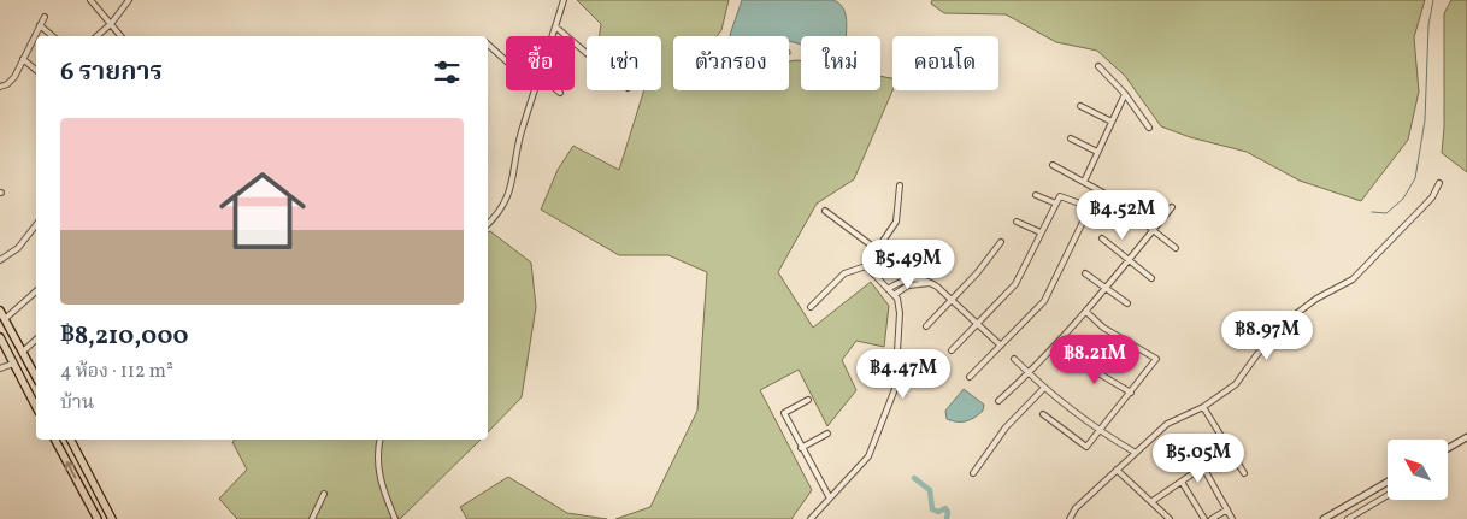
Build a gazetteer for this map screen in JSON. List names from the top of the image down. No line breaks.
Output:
{"north":"top left","page":{"chip":["ซื้อ","เช่า","ตัวกรอง","ใหม่","คอนโด"],"heading":"6 รายการ","list":[{"name":"฿8,210,000","note":"4 ห้อง · 112 m² · บ้าน"}],"price":["฿4.52M","฿5.49M","฿8.97M","฿8.21M","฿4.47M","฿5.05M"]}}
